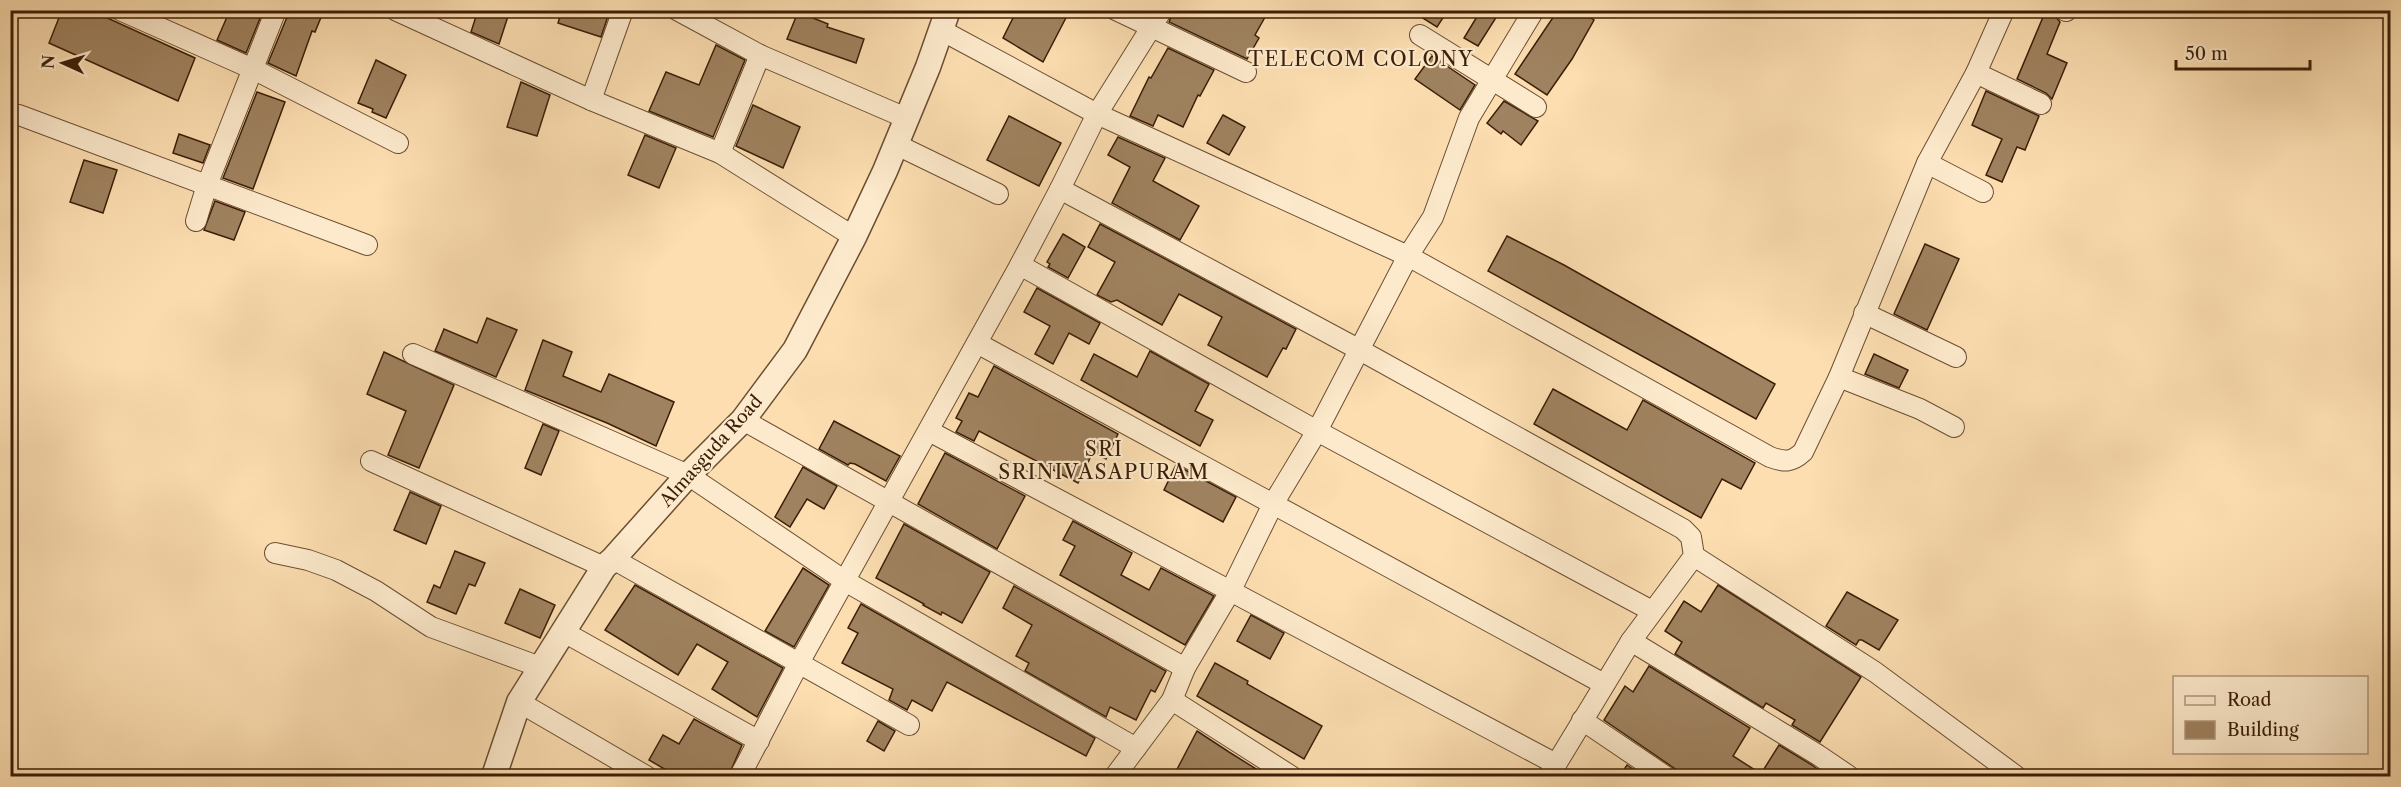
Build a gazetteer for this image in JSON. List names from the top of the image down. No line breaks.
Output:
{"streets":{"street":["Almasguda Road"]},"districts":["TELECOM COLONY","SRI SRINIVASAPURAM"],"legend":["Road","Building"],"scale_bar":"50 m","north":"left"}
